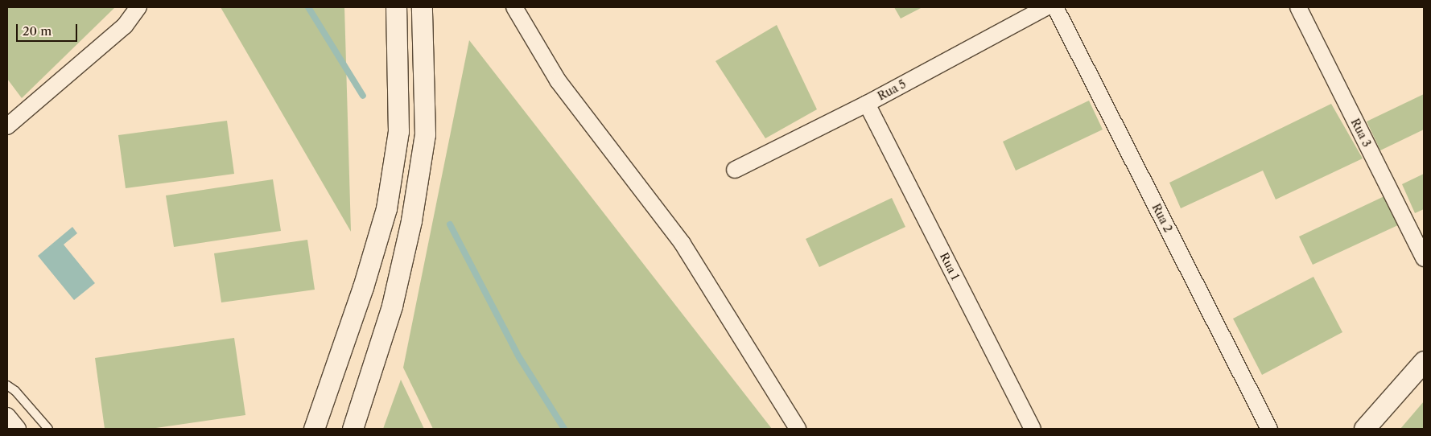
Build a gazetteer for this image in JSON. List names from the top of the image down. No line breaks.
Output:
{"streets":{"street":["Rua 5","Rua 3","Rua 2","Rua 1"]},"crossings":[["Rua 5","Rua 1"]],"scale_bar":"20 m"}
